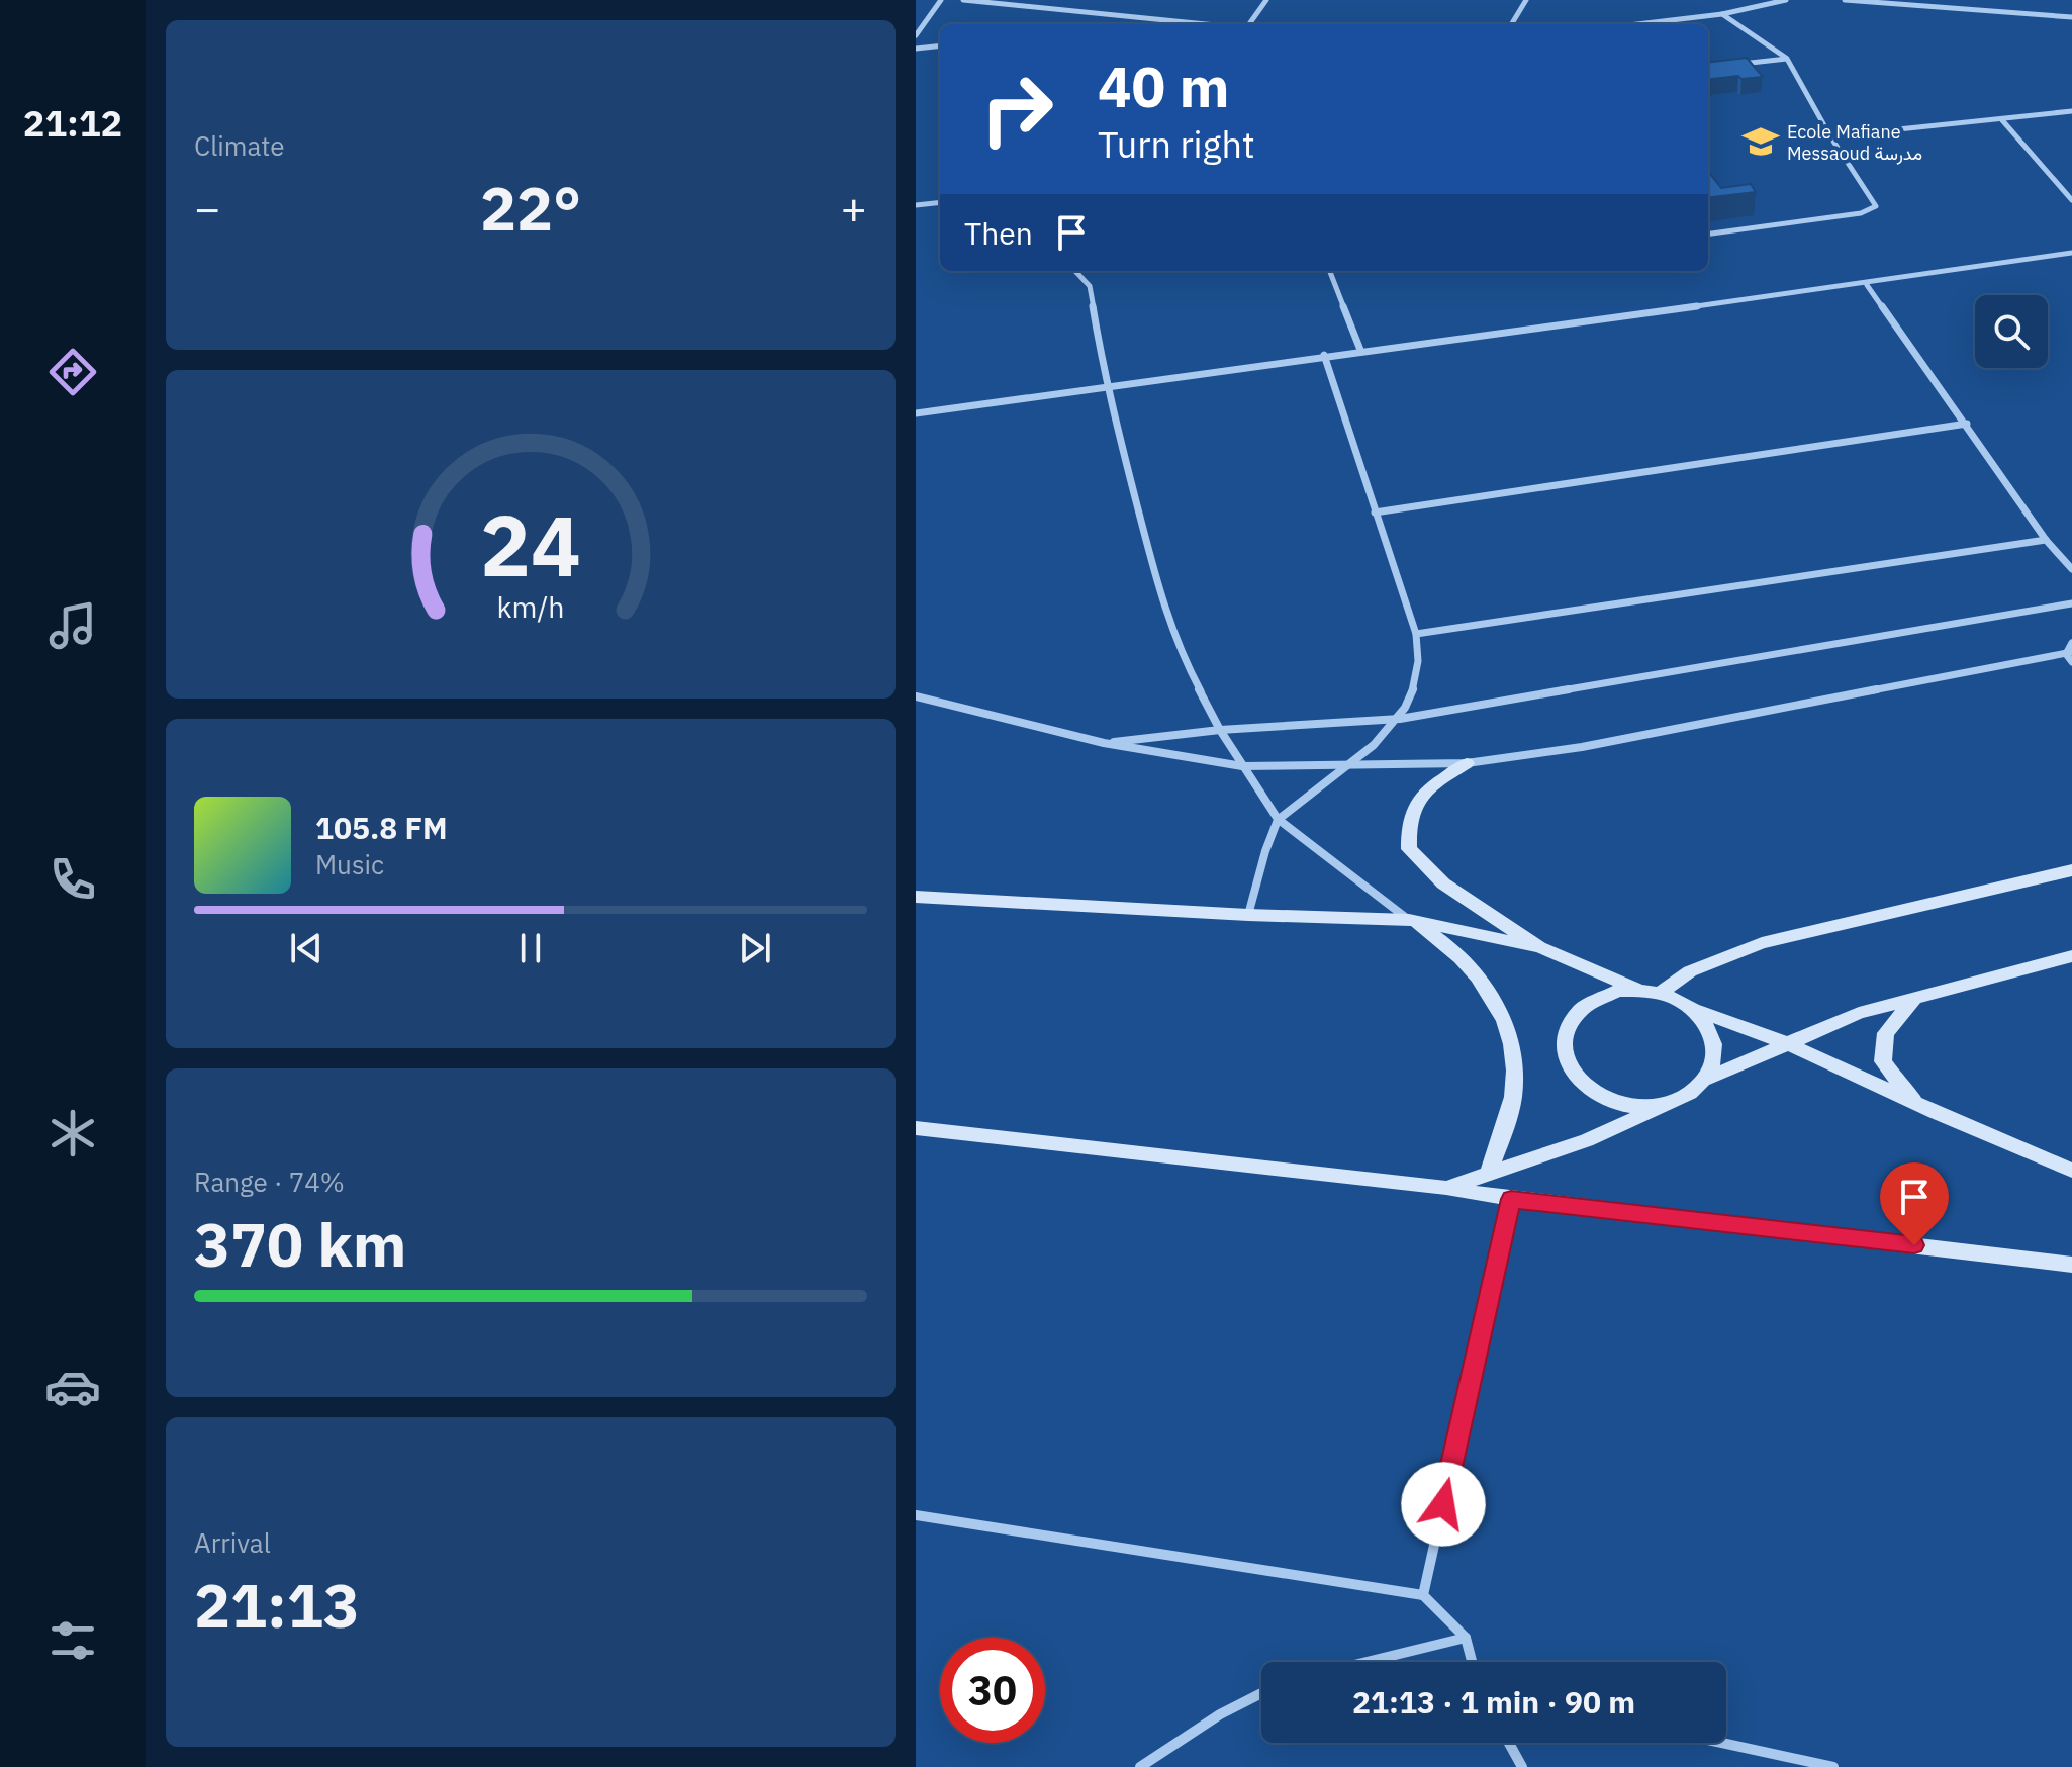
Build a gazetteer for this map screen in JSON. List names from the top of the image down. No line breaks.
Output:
{"places":{"school or university":["Ecole Mafiane Messaoud مدرسة"]},"page":{"tabs":"21:12","tile":["Climate",["Range · 74%","370 km"],["Arrival","21:13"]],"turn":["40 m","Turn right"],"heat":["−","22°","+"],"then":"Then","song":["105.8 FM","Music"],"limit":"30","trip":"21:13 · 1 min · 90 m","gauge":["24","km/h"]}}
